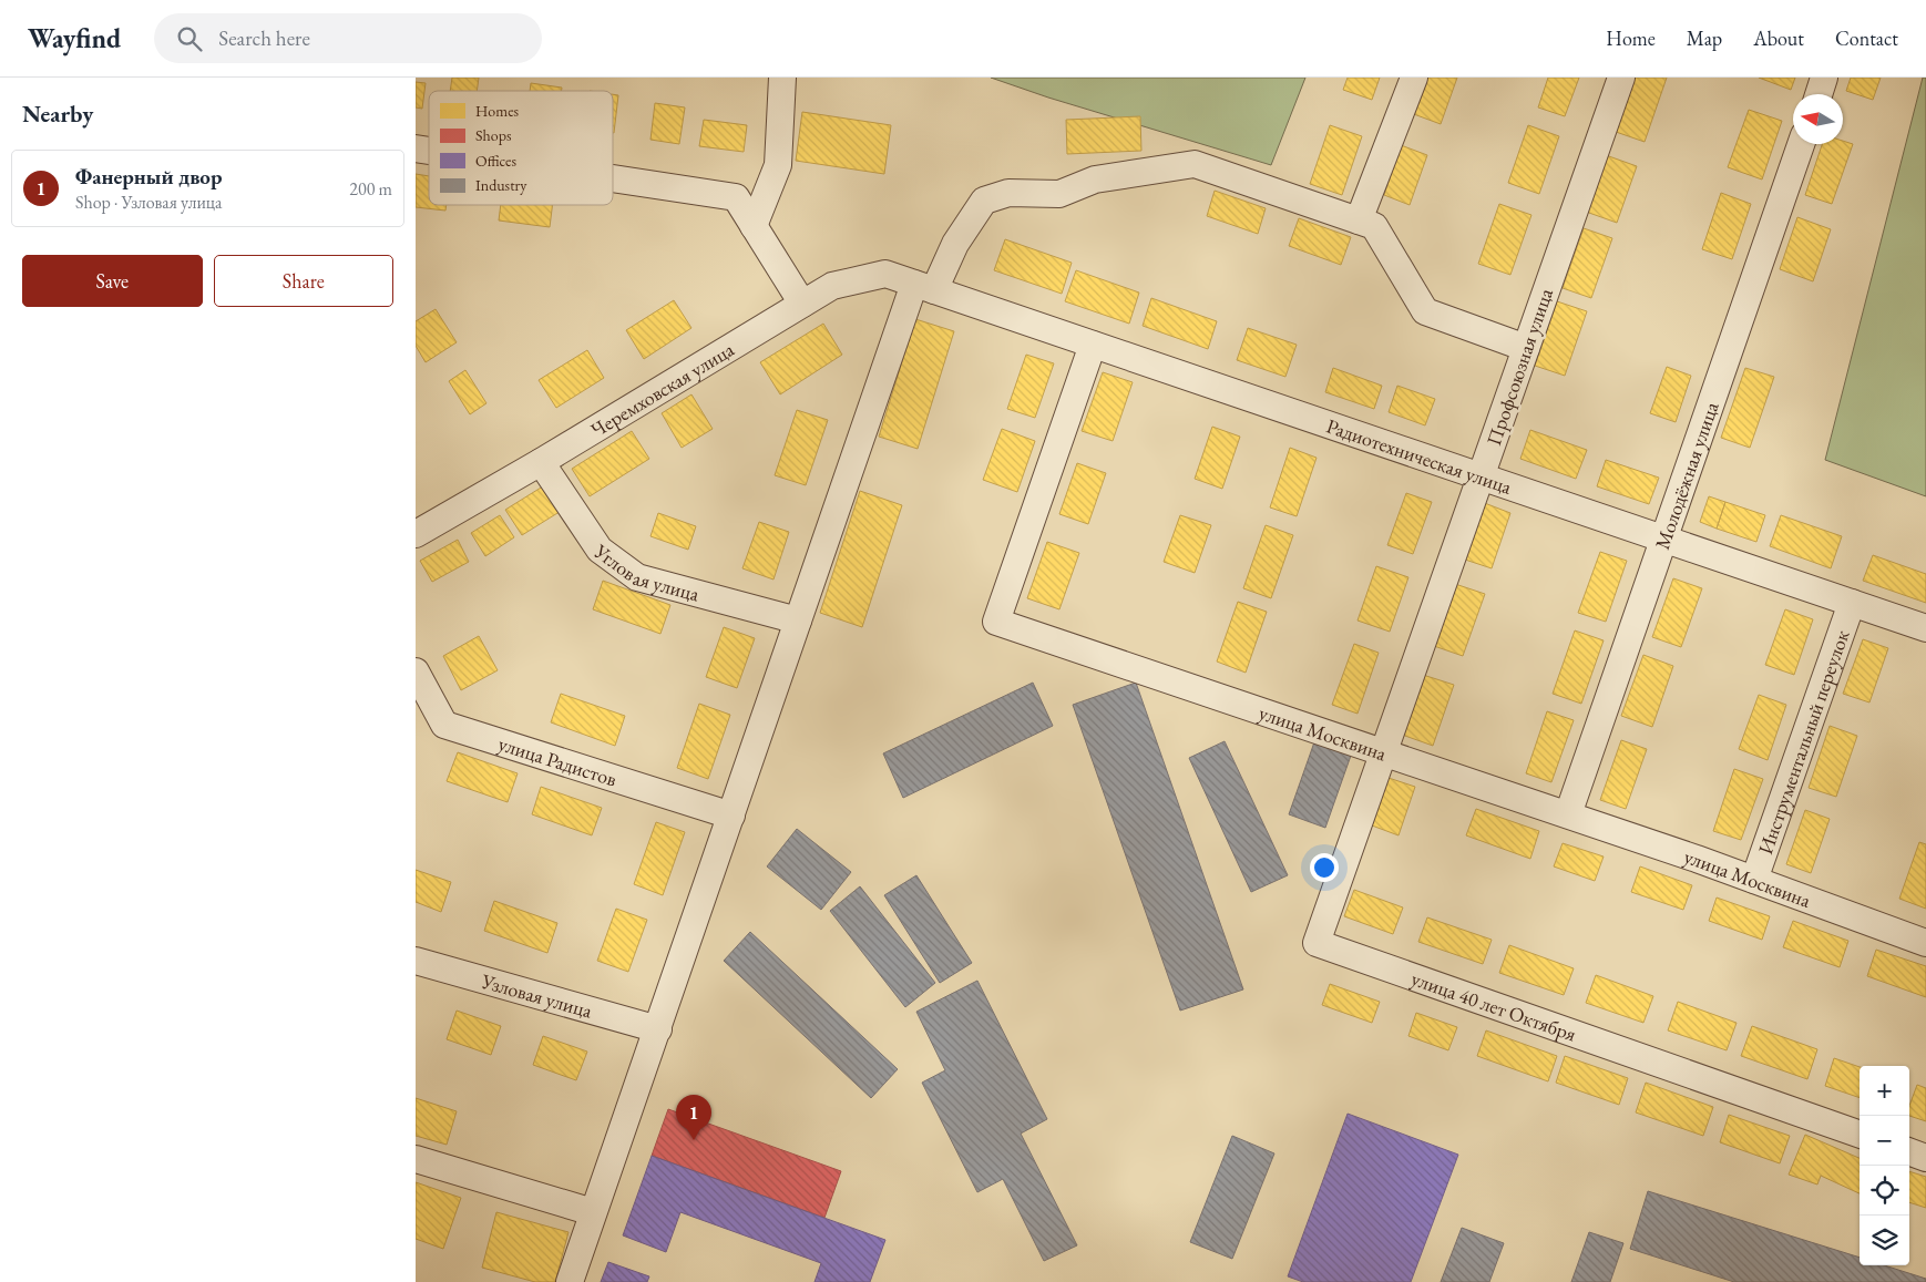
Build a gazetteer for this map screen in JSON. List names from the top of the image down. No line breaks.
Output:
{"streets":{"street":["Профсоюзная улица","Черемховская улица","Радиотехническая улица","Молодёжная улица","Угловая улица","улица Москвина","Инструментальный переулок","улица Радистов","Узловая улица","улица 40 лет Октября"]},"crossings":[["Профсоюзная улица","Радиотехническая улица"],["Профсоюзная улица","улица Москвина"],["Профсоюзная улица","улица 40 лет Октября"],["Черемховская улица","Радиотехническая улица"],["Черемховская улица","Угловая улица"],["Радиотехническая улица","Молодёжная улица"],["Радиотехническая улица","улица Москвина"],["Радиотехническая улица","Инструментальный переулок"],["Молодёжная улица","улица Москвина"],["улица Москвина","Инструментальный переулок"],["улица Москвина","улица 40 лет Октября"]],"legend":["Homes","Shops","Offices","Industry"],"north":"left","page":{"header":"Wayfind","search":"Search here","nav":["Home","Map","About","Contact"],"heading":"Nearby","list":[{"mark":"1","name":"Фанерный двор","note":"Shop · Узловая улица","value":"200 m"}],"buttons":["Save","Share"],"map_buttons":["+","−"],"pins":"1"}}
